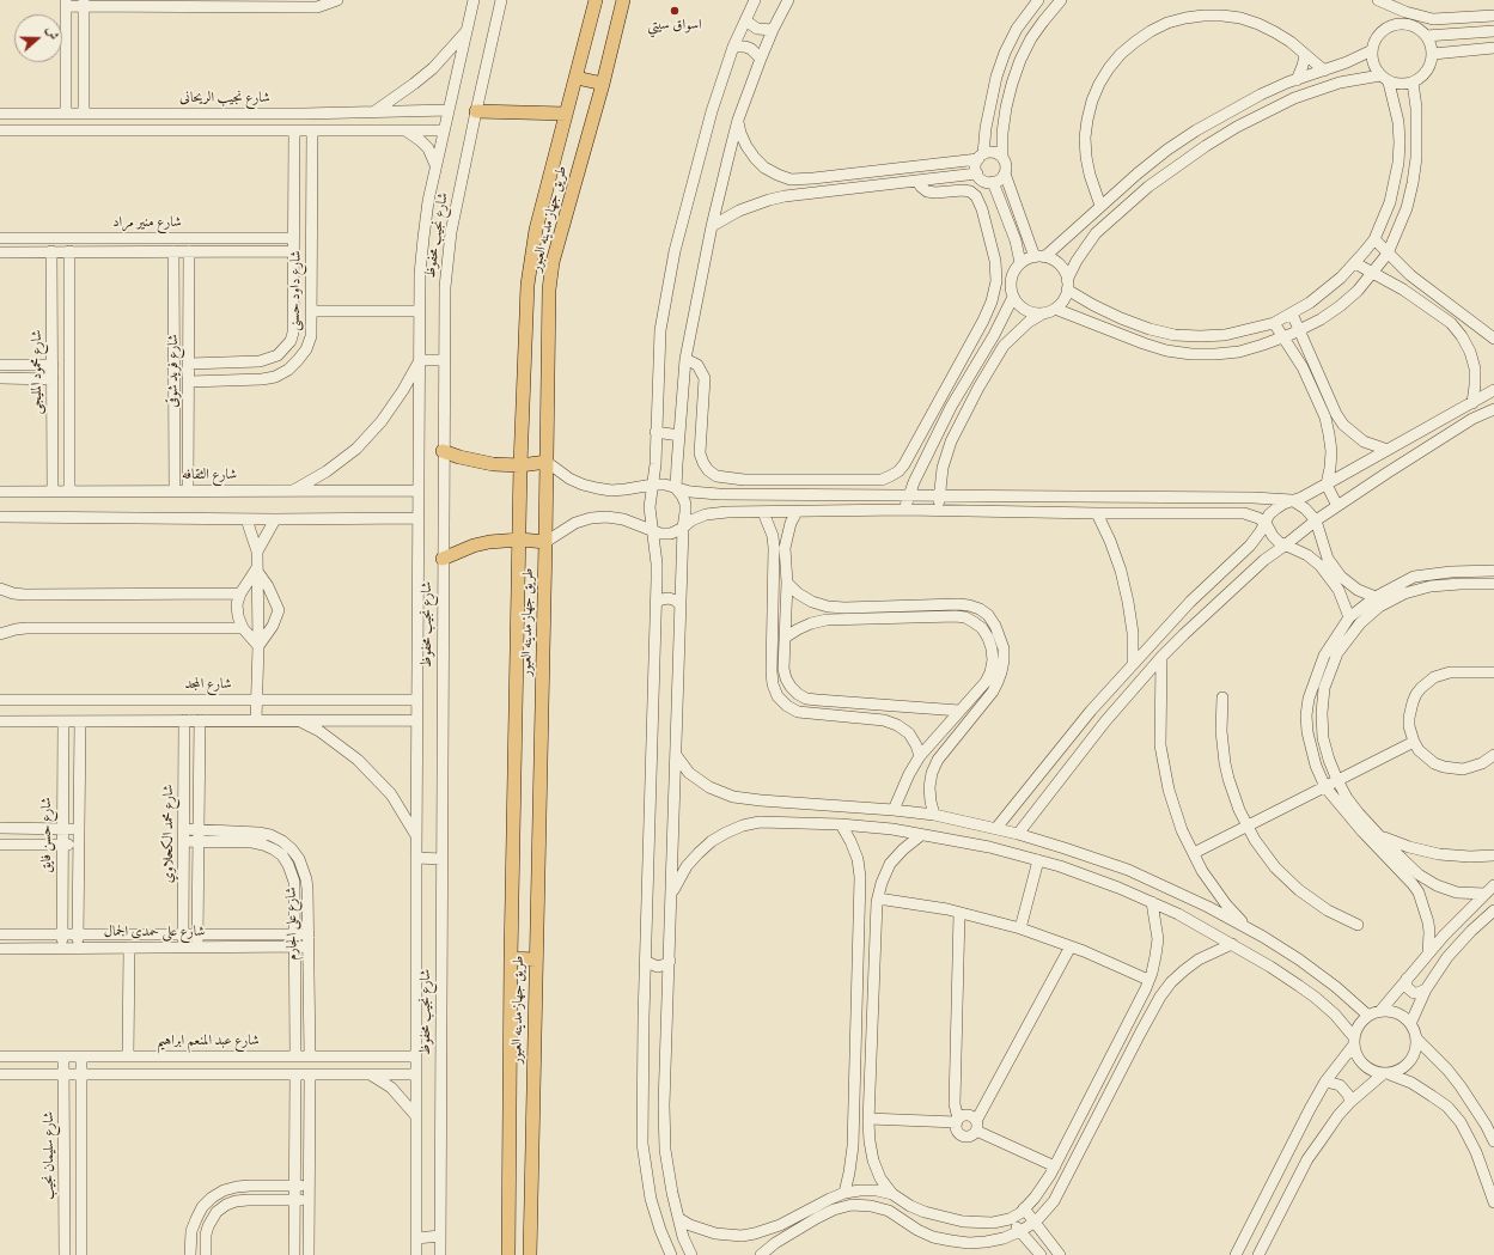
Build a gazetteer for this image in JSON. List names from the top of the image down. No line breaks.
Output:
{"streets":{"main road":["طريق جهاز مدينه العبور"],"street":["شارع نجيب الريحانى","شارع منير مراد","شارع نجيب محفوظ","شارع داود حسنى","شارع فريد شوقى","شارع محمود المليجى","شارع الثقافه","شارع المجد","شارع محمد الكحلاوي","شارع حسن فايق","شارع على الجارم","شارع على حمدى الجمال","شارع عبد المنعم ابراهيم","شارع سليمان نجيب"]},"crossings":[["شارع نجيب الريحانى","شارع نجيب محفوظ"],["شارع منير مراد","شارع داود حسنى"],["شارع منير مراد","شارع فريد شوقى"],["شارع منير مراد","شارع محمود المليجى"],["شارع نجيب محفوظ","شارع الثقافه"],["شارع نجيب محفوظ","شارع المجد"],["شارع نجيب محفوظ","شارع عبد المنعم ابراهيم"],["شارع داود حسنى","شارع فريد شوقى"],["شارع فريد شوقى","شارع الثقافه"],["شارع محمود المليجى","شارع الثقافه"],["شارع محمد الكحلاوي","شارع على الجارم"],["شارع محمد الكحلاوي","شارع على حمدى الجمال"],["شارع حسن فايق","شارع على حمدى الجمال"],["شارع على الجارم","شارع على حمدى الجمال"],["شارع على الجارم","شارع عبد المنعم ابراهيم"],["شارع عبد المنعم ابراهيم","شارع سليمان نجيب"]],"places":["اسواق سيتي"],"north":"right"}
